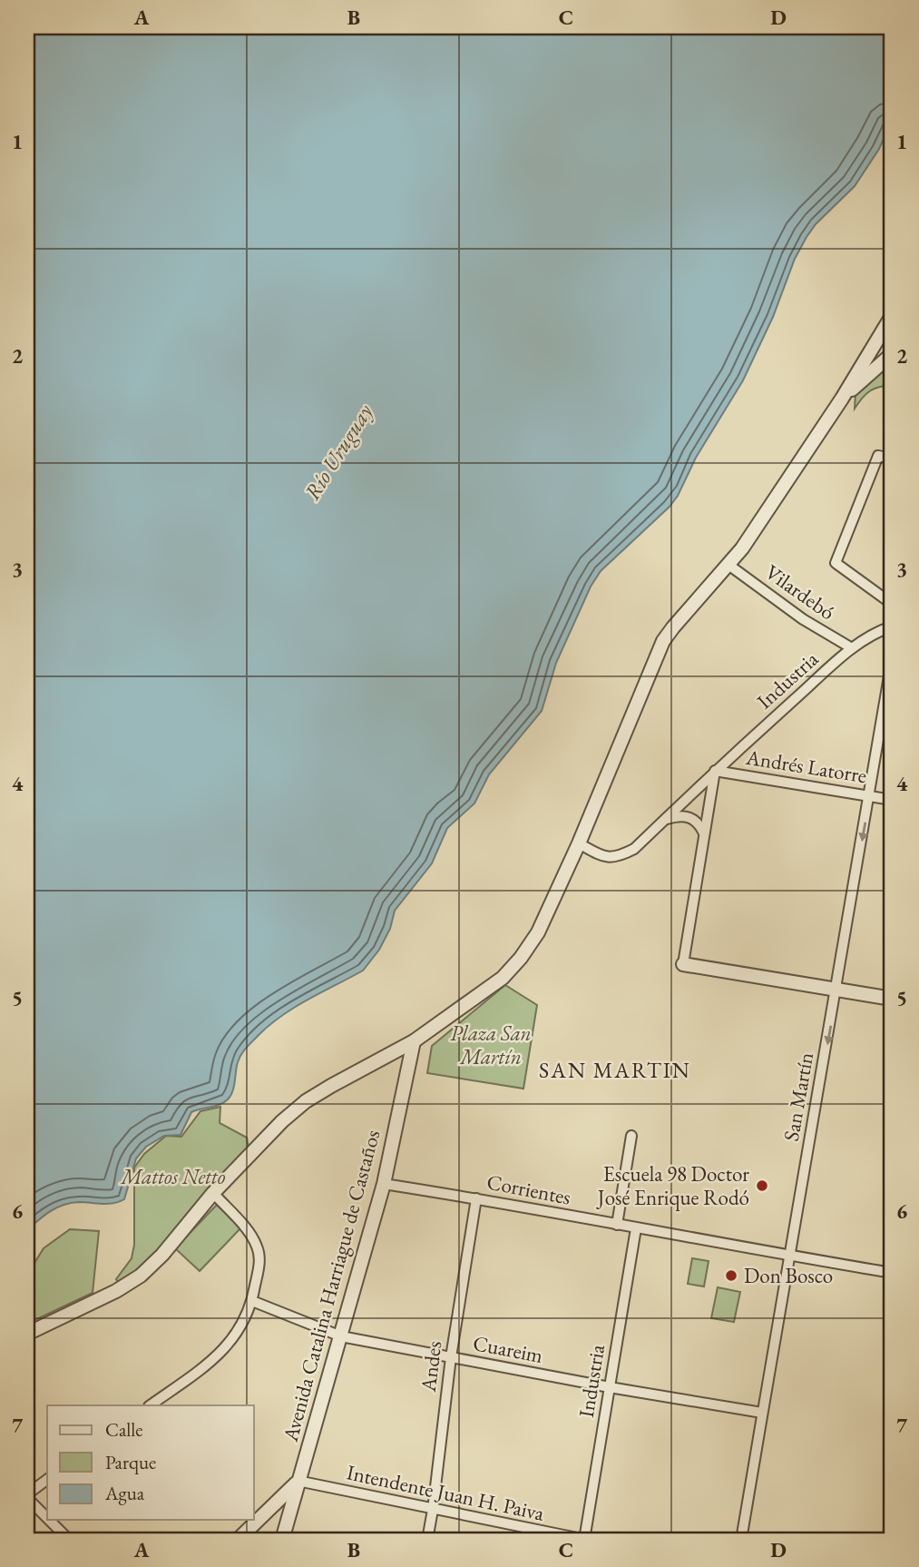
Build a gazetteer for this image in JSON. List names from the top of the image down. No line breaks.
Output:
{"streets":{"street":["Vilardebó","Industria","Andrés Latorre","San Martín","Corrientes","Avenida Catalina Harriague de Castaños","Cuareim","Andes","Intendente Juan H. Paiva"]},"crossings":[["Vilardebó","Industria"],["Industria","Andrés Latorre"],["Industria","Corrientes"],["Industria","Cuareim"],["Industria","Intendente Juan H. Paiva"],["Andrés Latorre","San Martín"],["San Martín","Corrientes"],["San Martín","Cuareim"],["Corrientes","Avenida Catalina Harriague de Castaños"],["Corrientes","Andes"],["Avenida Catalina Harriague de Castaños","Cuareim"],["Avenida Catalina Harriague de Castaños","Intendente Juan H. Paiva"],["Cuareim","Andes"],["Andes","Intendente Juan H. Paiva"]],"one_way":["San Martín"],"districts":["SAN MARTIN"],"water":["Río Uruguay"],"parks":["Plaza San Martín","Mattos Netto"],"places":["Escuela 98 Doctor José Enrique Rodó","Don Bosco"],"legend":["Calle","Parque","Agua"],"grid":{"columns":["A","B","C","D"],"rows":["1","2","3","4","5","6","7"]}}
